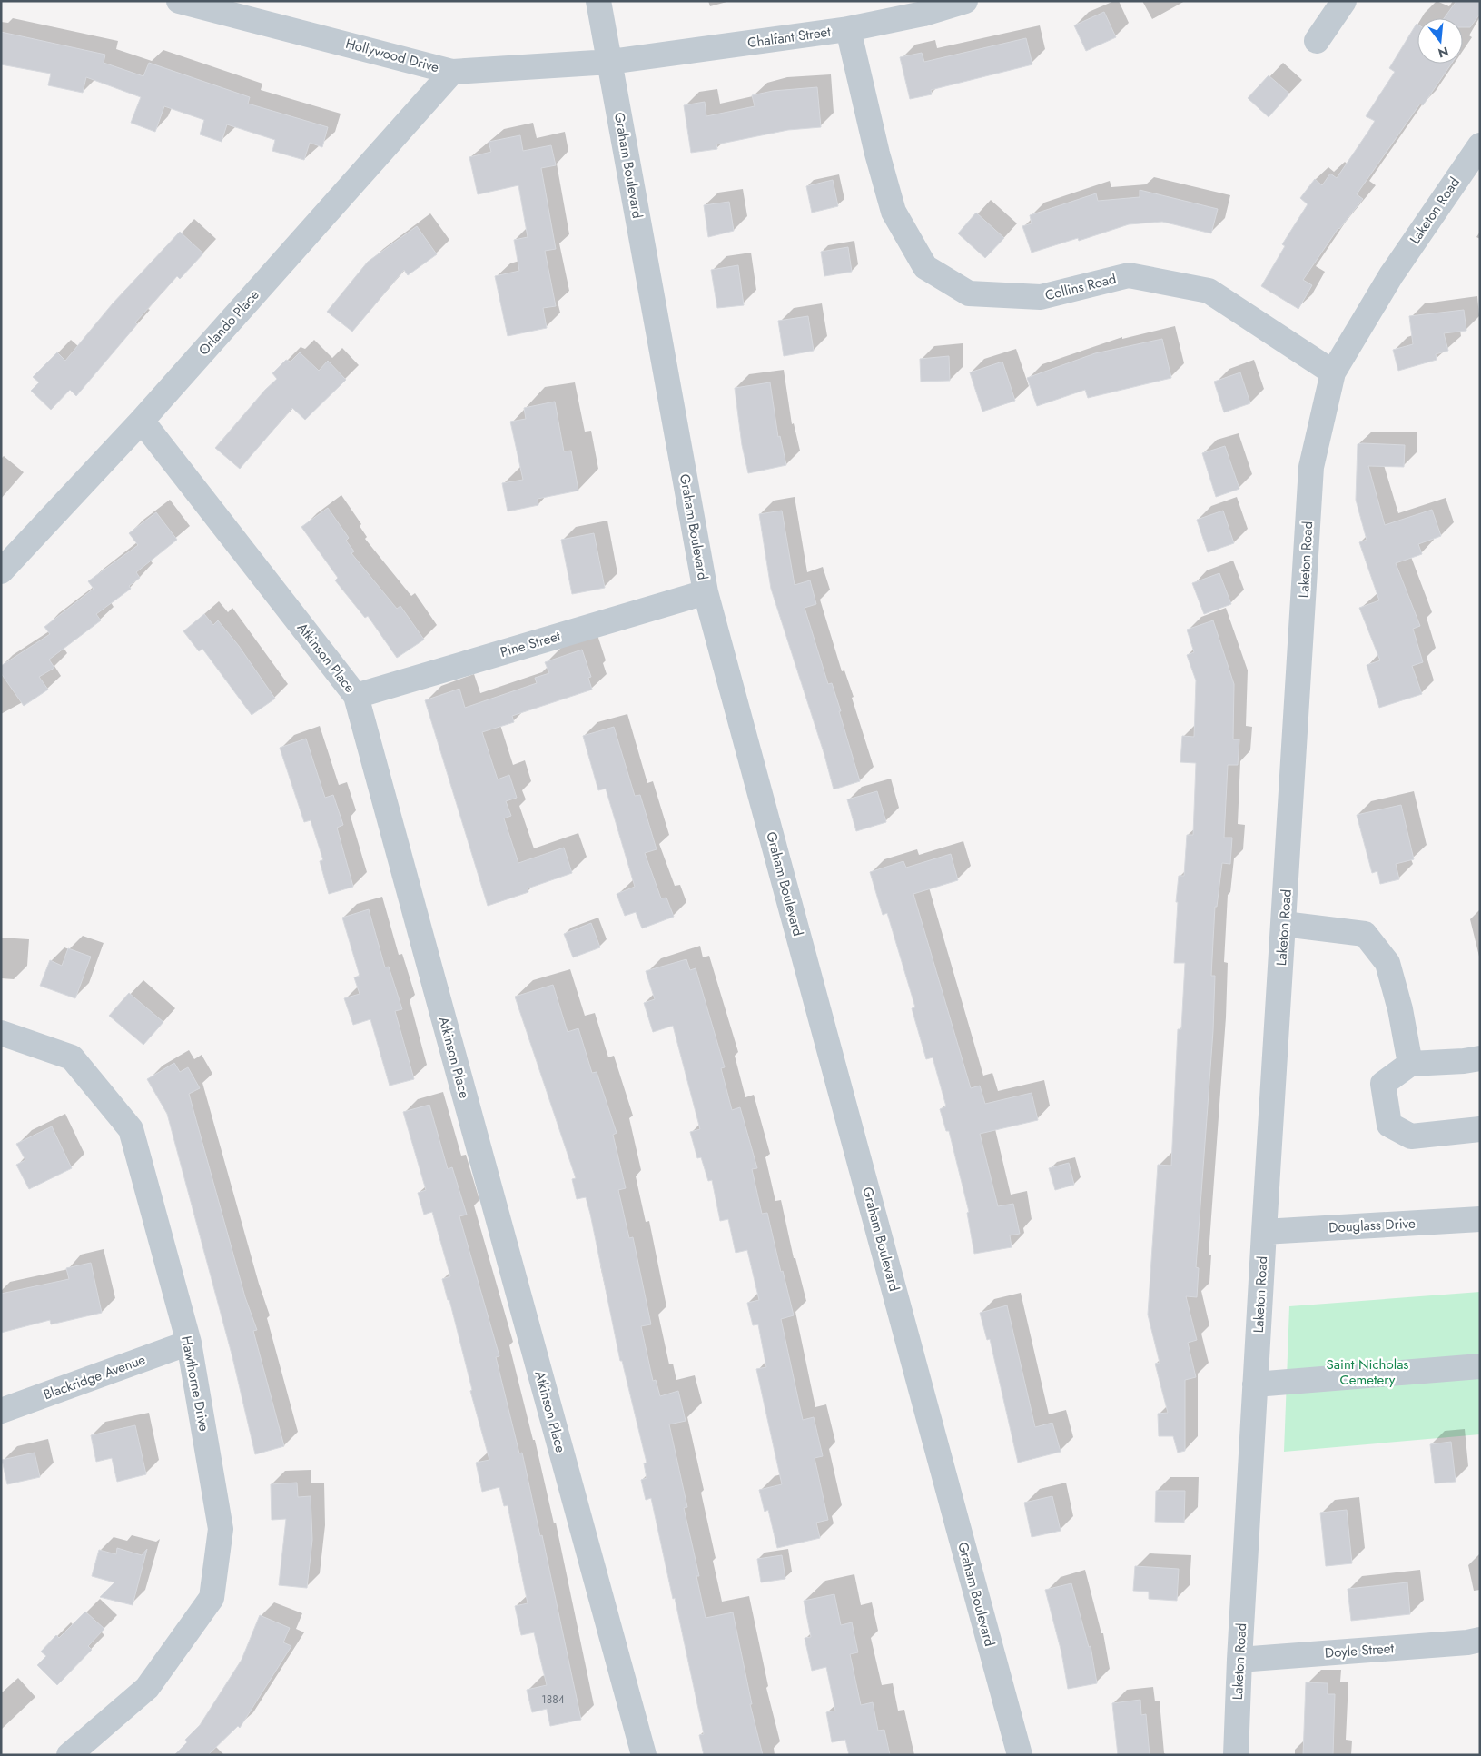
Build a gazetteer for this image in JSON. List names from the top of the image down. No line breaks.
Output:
{"streets":{"street":["Chalfant Street","Hollywood Drive","Graham Boulevard","Laketon Road","Collins Road","Orlando Place","Pine Street","Atkinson Place","Douglass Drive","Blackridge Avenue","Hawthorne Drive","Doyle Street"]},"crossings":[["Chalfant Street","Hollywood Drive"],["Chalfant Street","Graham Boulevard"],["Chalfant Street","Collins Road"],["Hollywood Drive","Graham Boulevard"],["Hollywood Drive","Orlando Place"],["Graham Boulevard","Pine Street"],["Laketon Road","Collins Road"],["Laketon Road","Douglass Drive"],["Laketon Road","Doyle Street"],["Orlando Place","Atkinson Place"],["Pine Street","Atkinson Place"],["Blackridge Avenue","Hawthorne Drive"]],"parks":["Saint Nicholas Cemetery"],"house_numbers":["1884"],"north":"bottom"}
